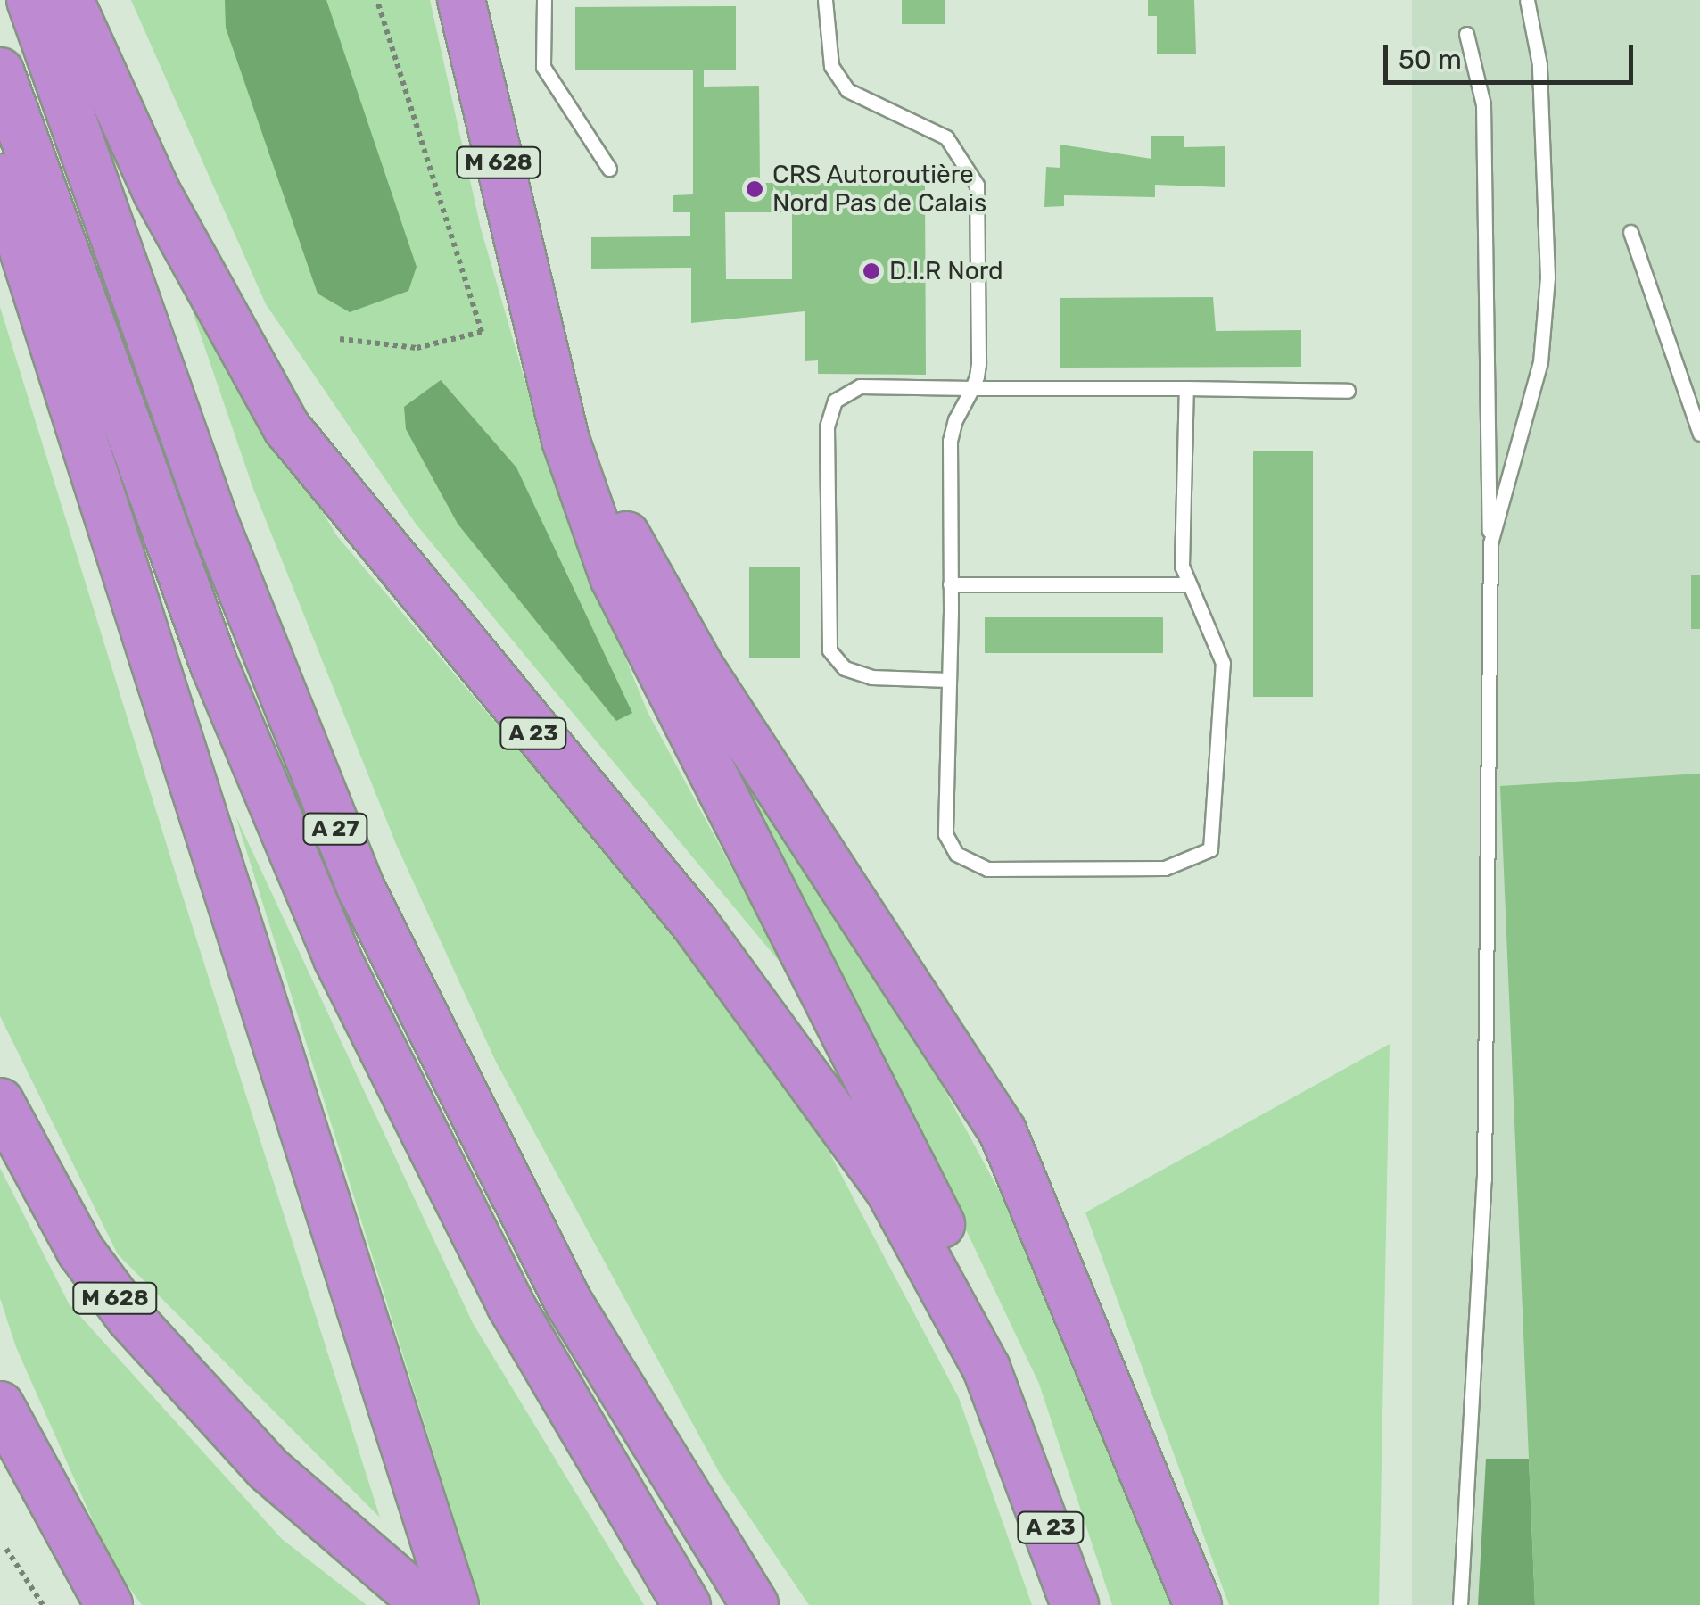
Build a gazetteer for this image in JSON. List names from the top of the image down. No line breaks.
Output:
{"streets":{"highway":["M 628","A 23","A 27"]},"places":["CRS Autoroutière Nord Pas de Calais","D.I.R Nord"],"scale_bar":"50 m"}
